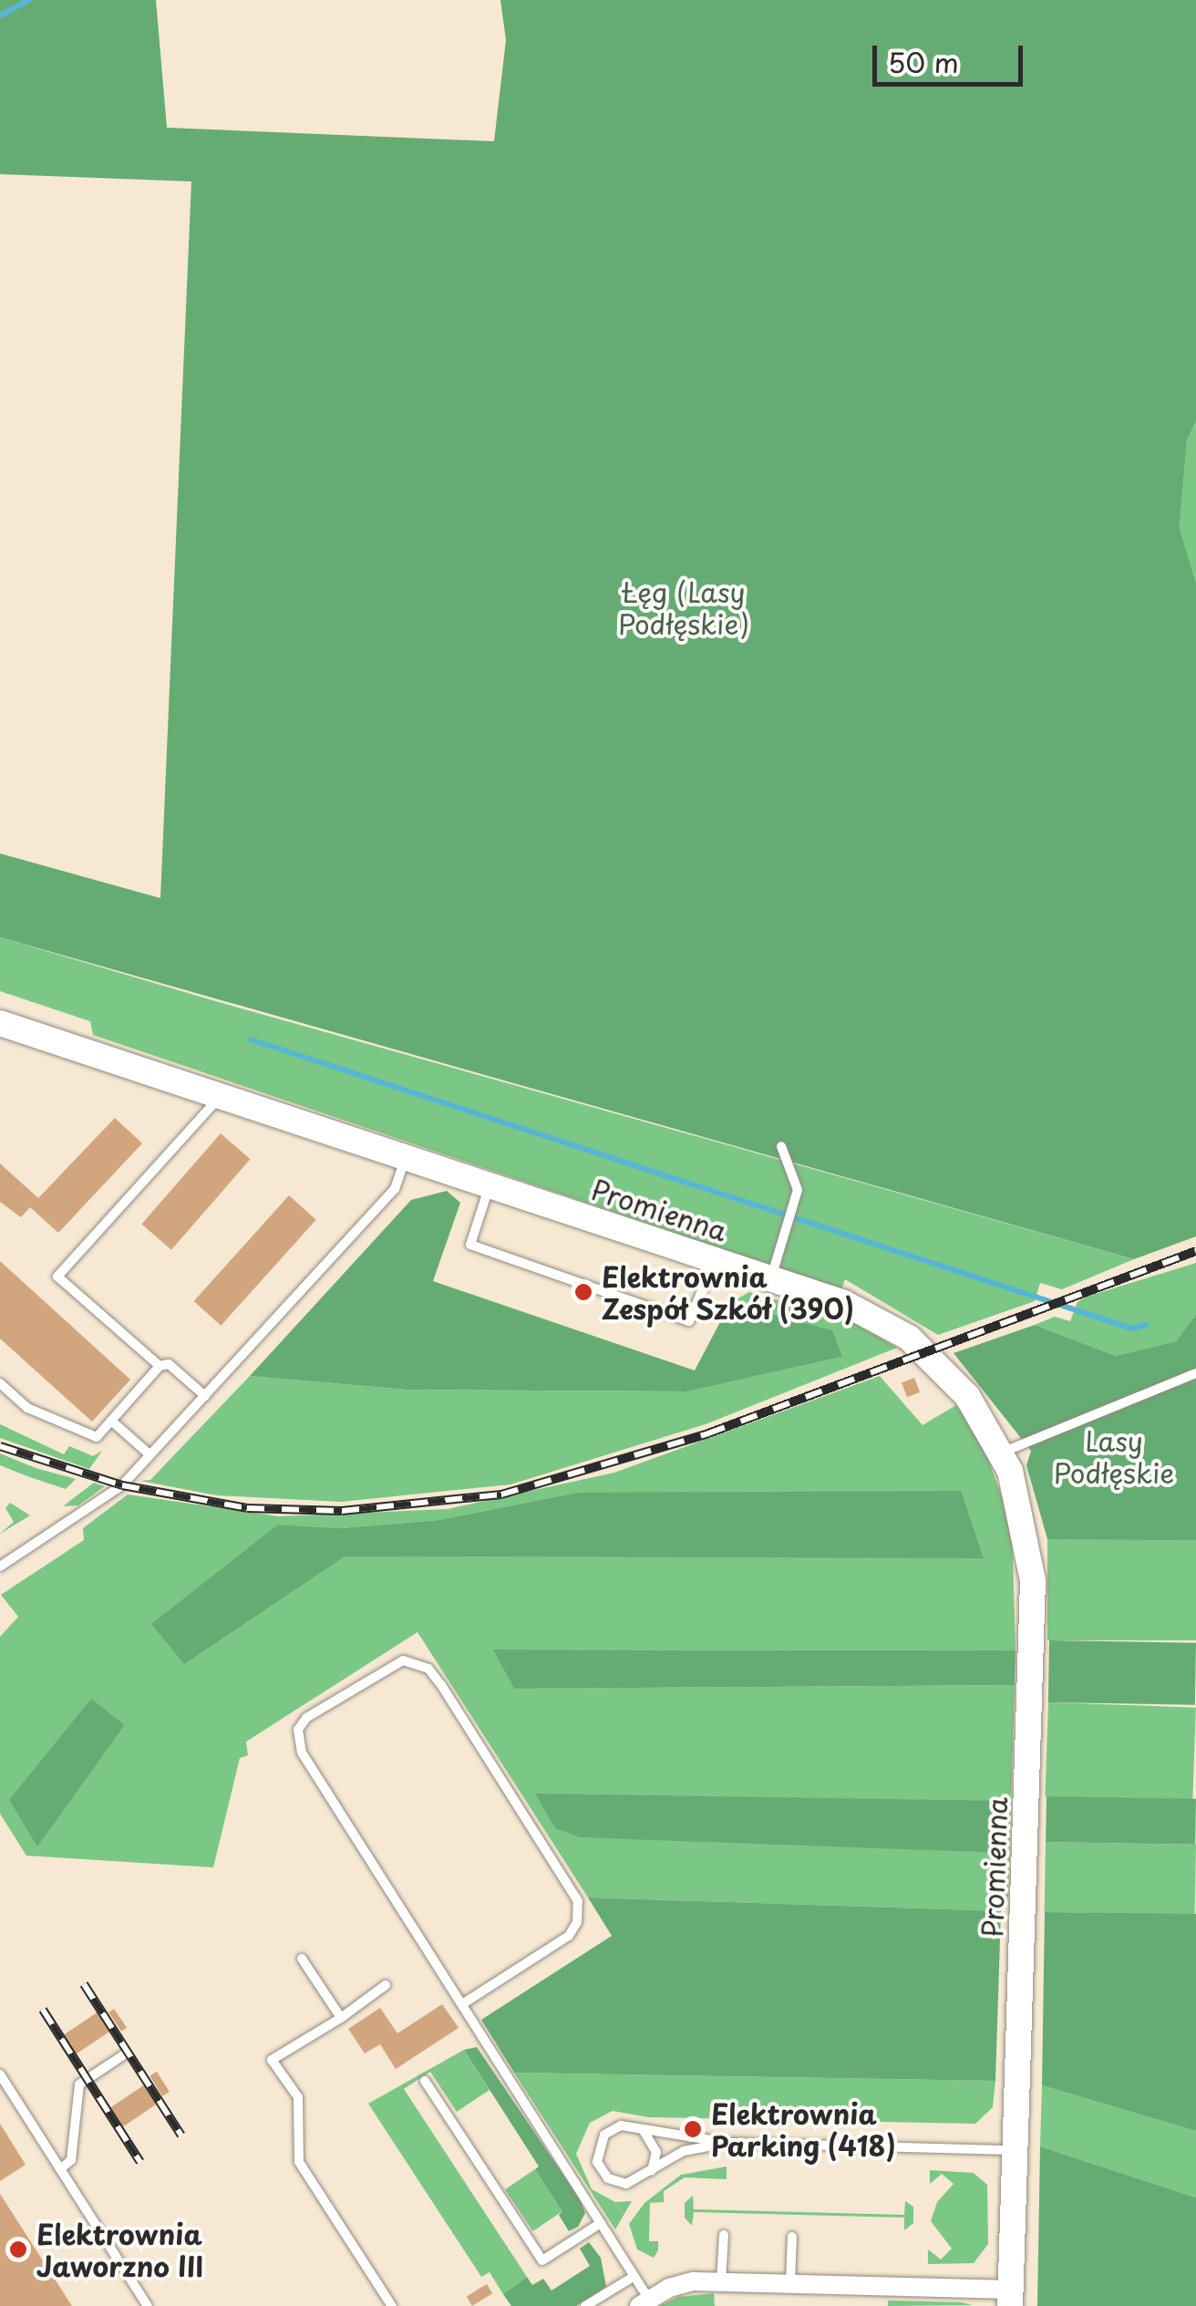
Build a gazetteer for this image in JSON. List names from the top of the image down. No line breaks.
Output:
{"streets":{"street":["Promienna"]},"parks":["Łęg (Lasy Podłęskie)","Lasy Podłęskie"],"places":["Elektrownia Zespół Szkół (390)","Elektrownia Parking (418)","Elektrownia Jaworzno III"],"scale_bar":"50 m"}
